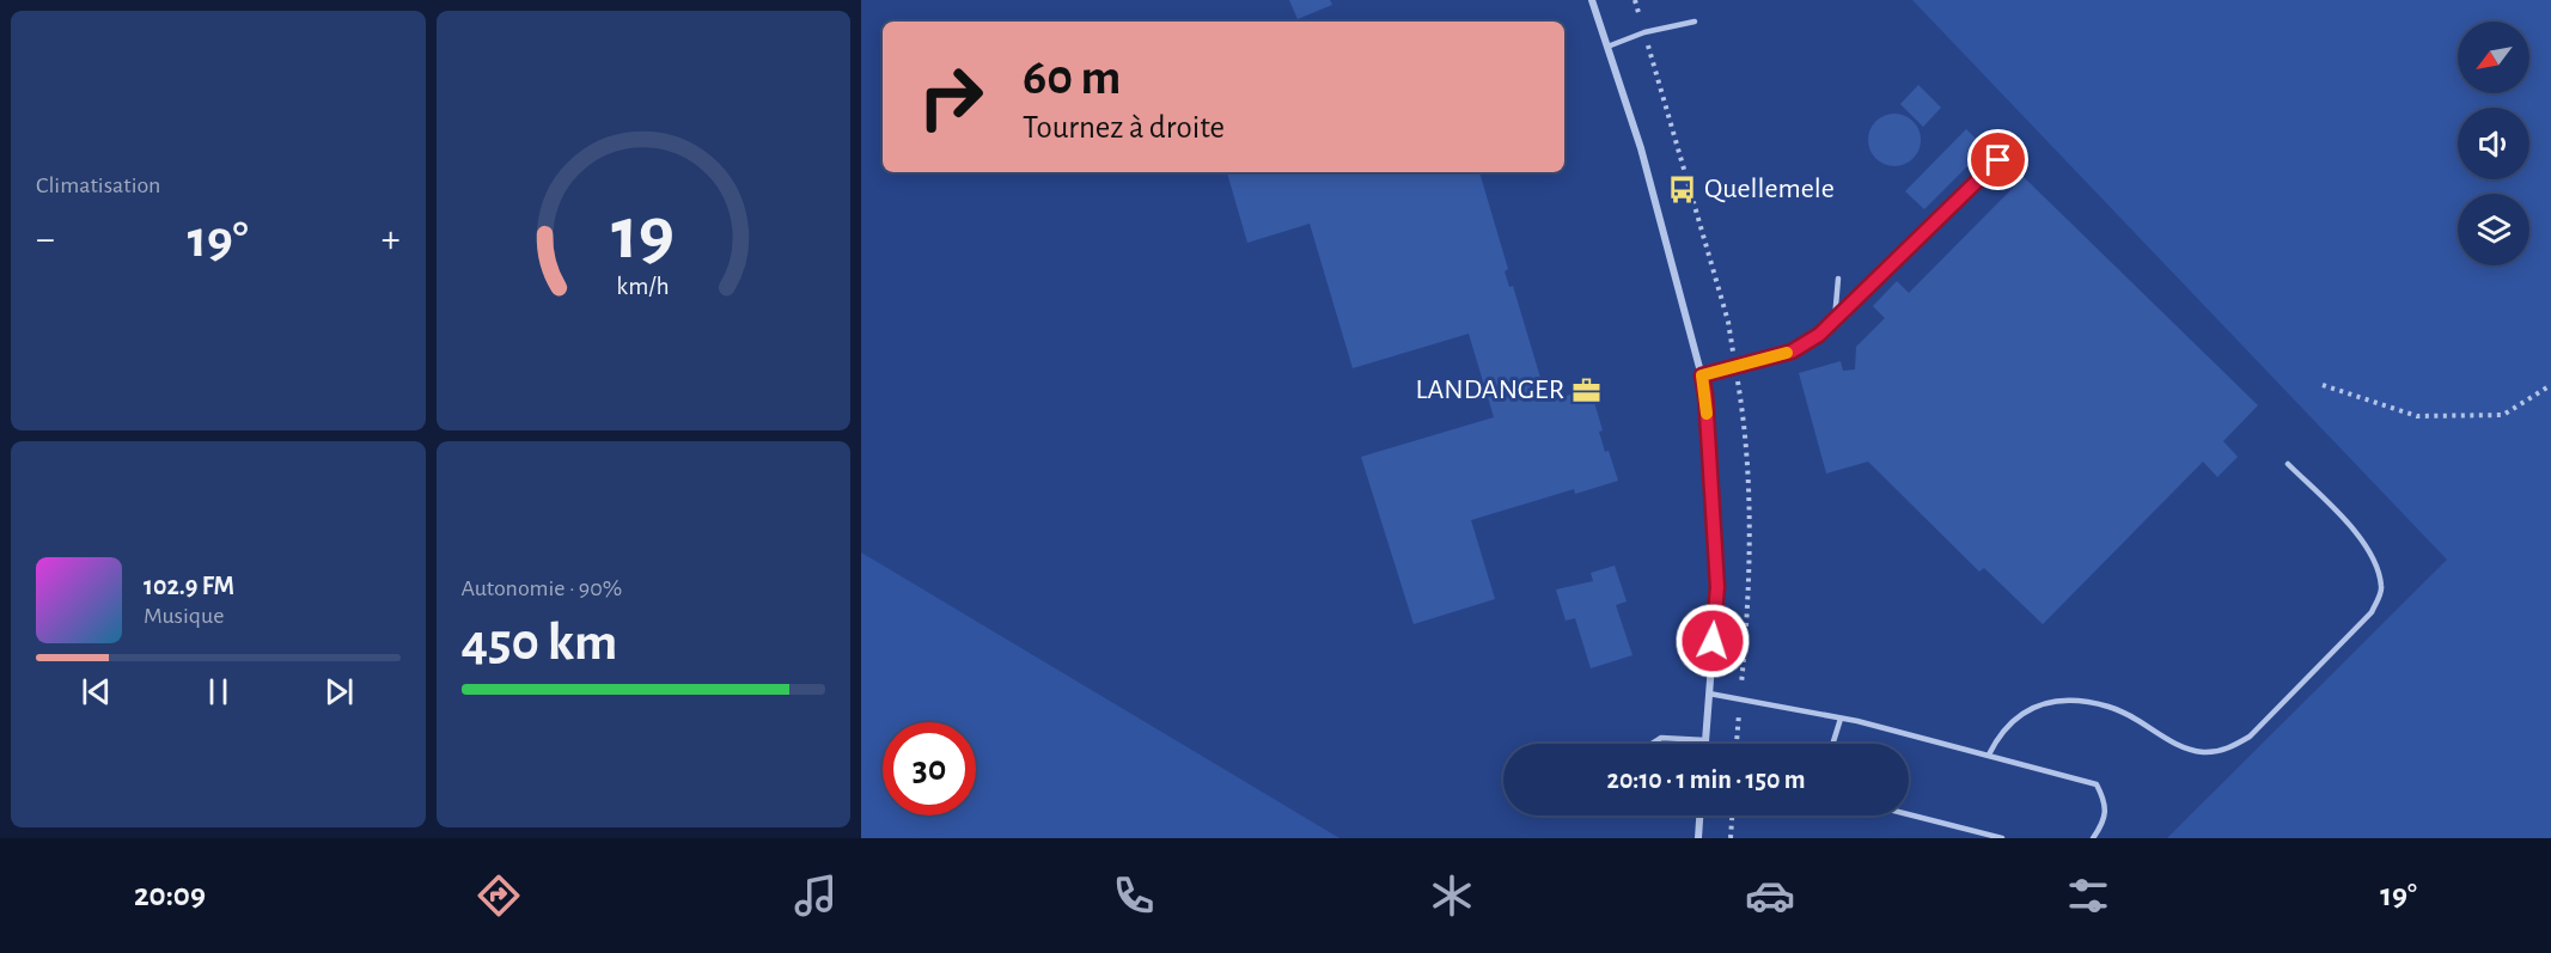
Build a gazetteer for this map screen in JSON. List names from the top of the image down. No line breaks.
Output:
{"places":{"bus stop":["Quellemele"],"office":["LANDANGER"]},"north":"bottom left","page":{"tile":["Climatisation",["Autonomie · 90%","450 km"]],"turn":["60 m","Tournez à droite"],"heat":["−","19°","+"],"song":["102.9 FM","Musique"],"limit":"30","trip":"20:10 · 1 min · 150 m","tabs":["20:09","19°"],"gauge":["19","km/h"]}}
